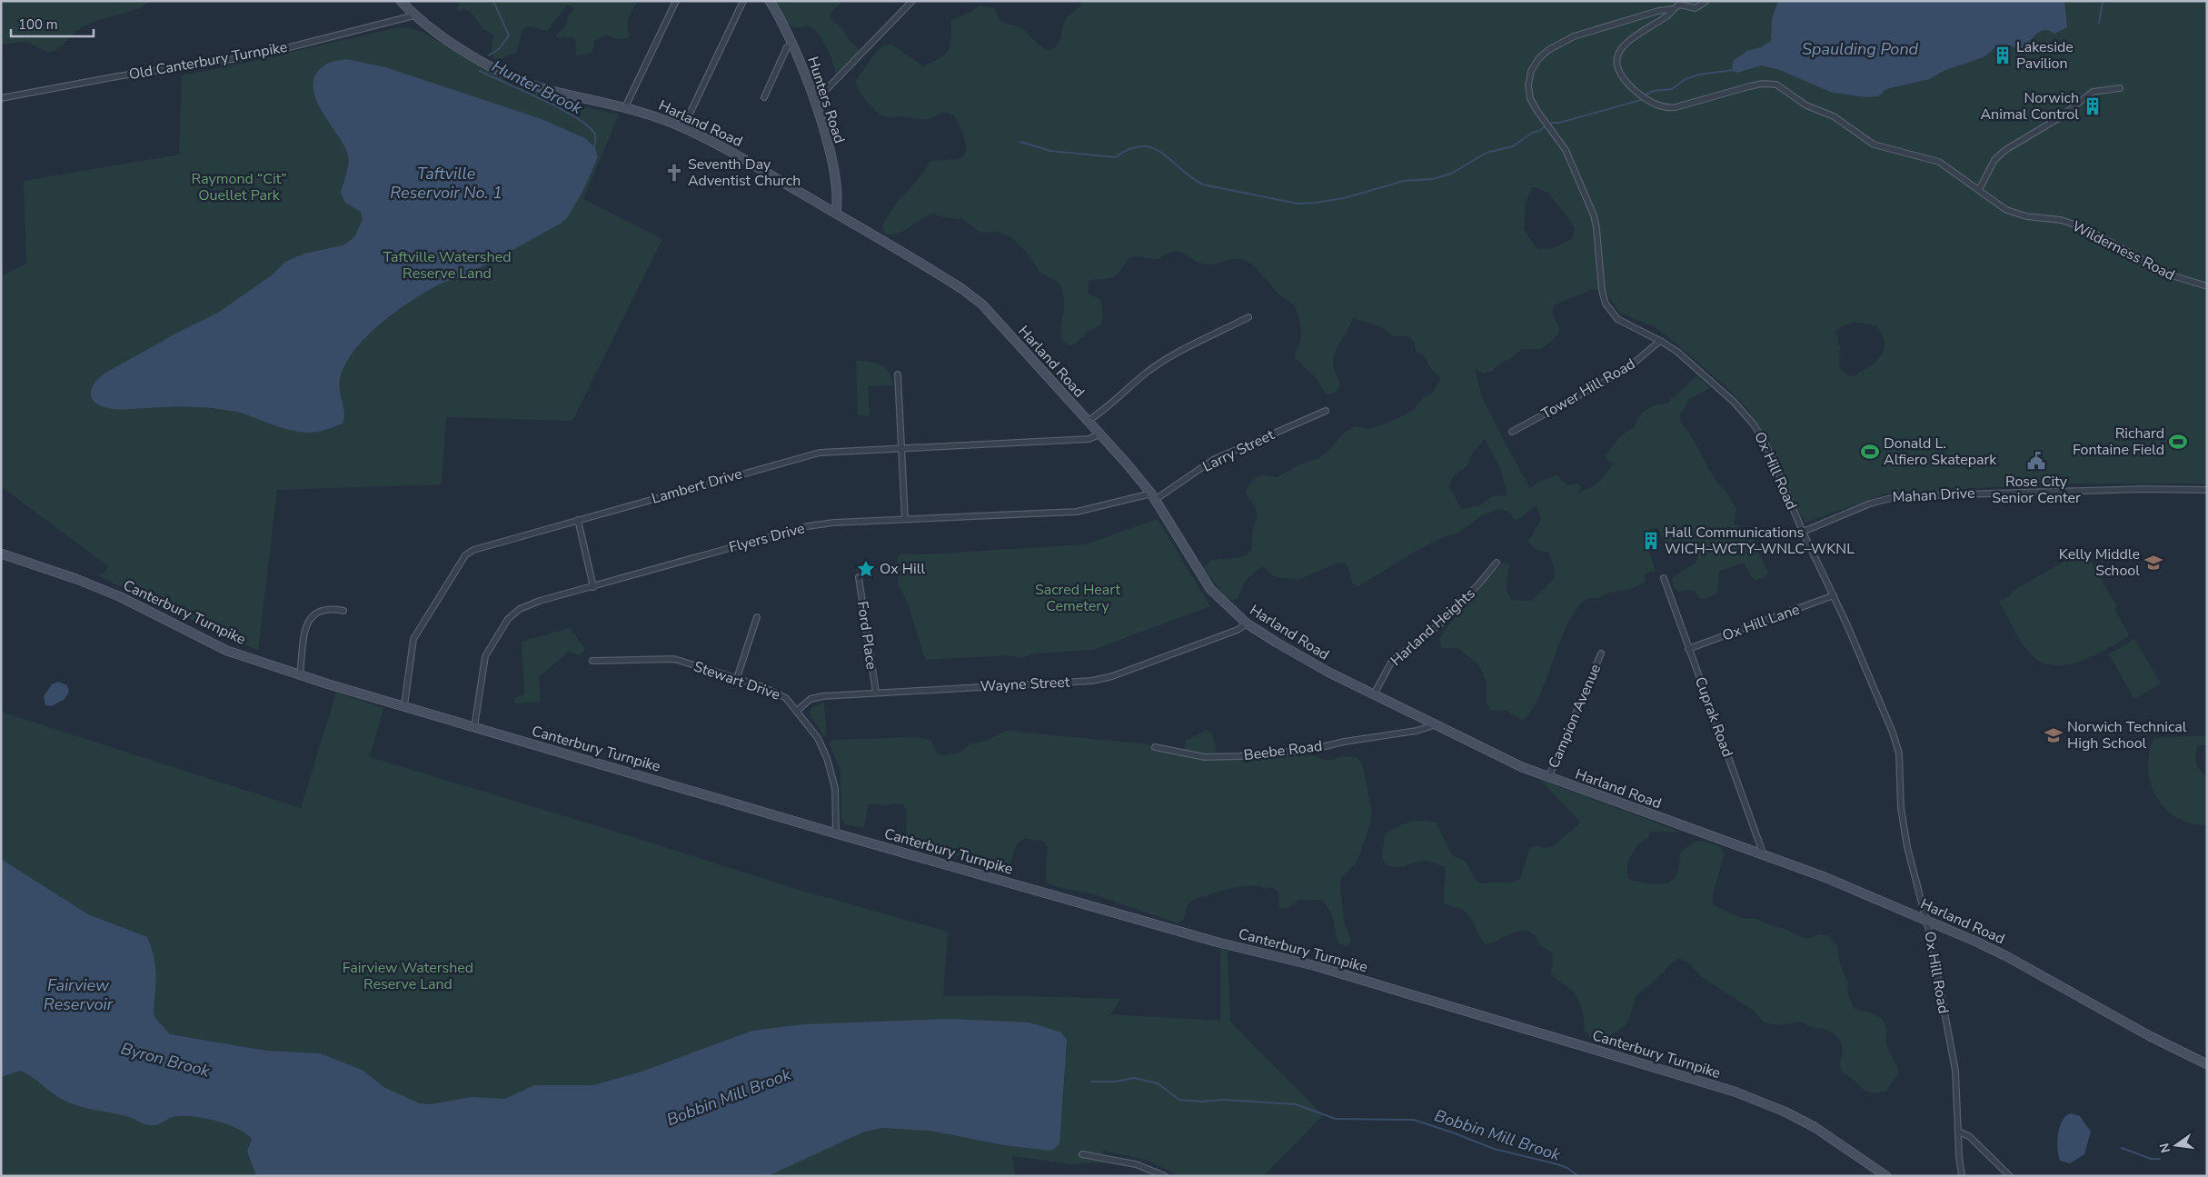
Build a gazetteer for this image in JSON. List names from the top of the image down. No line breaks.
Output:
{"streets":{"street":["Old Canterbury Turnpike","Hunters Road","Harland Road","Wilderness Road","Tower Hill Road","Larry Street","Ox Hill Road","Lambert Drive","Mahan Drive","Flyers Drive","Canterbury Turnpike","Ox Hill Lane","Harland Heights","Ford Place","Stewart Drive","Wayne Street","Campion Avenue","Cuprak Road","Beebe Road"]},"crossings":[["Old Canterbury Turnpike","Harland Road"],["Hunters Road","Harland Road"],["Harland Road","Larry Street"],["Harland Road","Ox Hill Road"],["Harland Road","Lambert Drive"],["Harland Road","Flyers Drive"],["Harland Road","Harland Heights"],["Harland Road","Wayne Street"],["Harland Road","Campion Avenue"],["Harland Road","Cuprak Road"],["Harland Road","Beebe Road"],["Wilderness Road","Ox Hill Road"],["Tower Hill Road","Ox Hill Road"],["Larry Street","Flyers Drive"],["Ox Hill Road","Mahan Drive"],["Ox Hill Road","Ox Hill Lane"],["Lambert Drive","Canterbury Turnpike"],["Flyers Drive","Canterbury Turnpike"],["Canterbury Turnpike","Stewart Drive"],["Ox Hill Lane","Cuprak Road"],["Ford Place","Wayne Street"],["Stewart Drive","Wayne Street"]],"water":["Spaulding Pond","Hunter Brook","Taftville Reservoir No. 1","Fairview Reservoir","Byron Brook","Bobbin Mill Brook"],"parks":["Raymond “Cit” Ouellet Park","Taftville Watershed Reserve Land","Sacred Heart Cemetery","Fairview Watershed Reserve Land"],"places":{"building":["Lakeside Pavilion","Norwich Animal Control","Hall Communications WICH–WCTY–WNLC–WKNL"],"church":["Seventh Day Adventist Church"],"sports":["Richard Fontaine Field","Donald L. Alfiero Skatepark"],"public building":["Rose City Senior Center"],"school or university":["Kelly Middle School","Norwich Technical High School"],"place":["Ox Hill"]},"scale_bar":"100 m","north":"left"}
